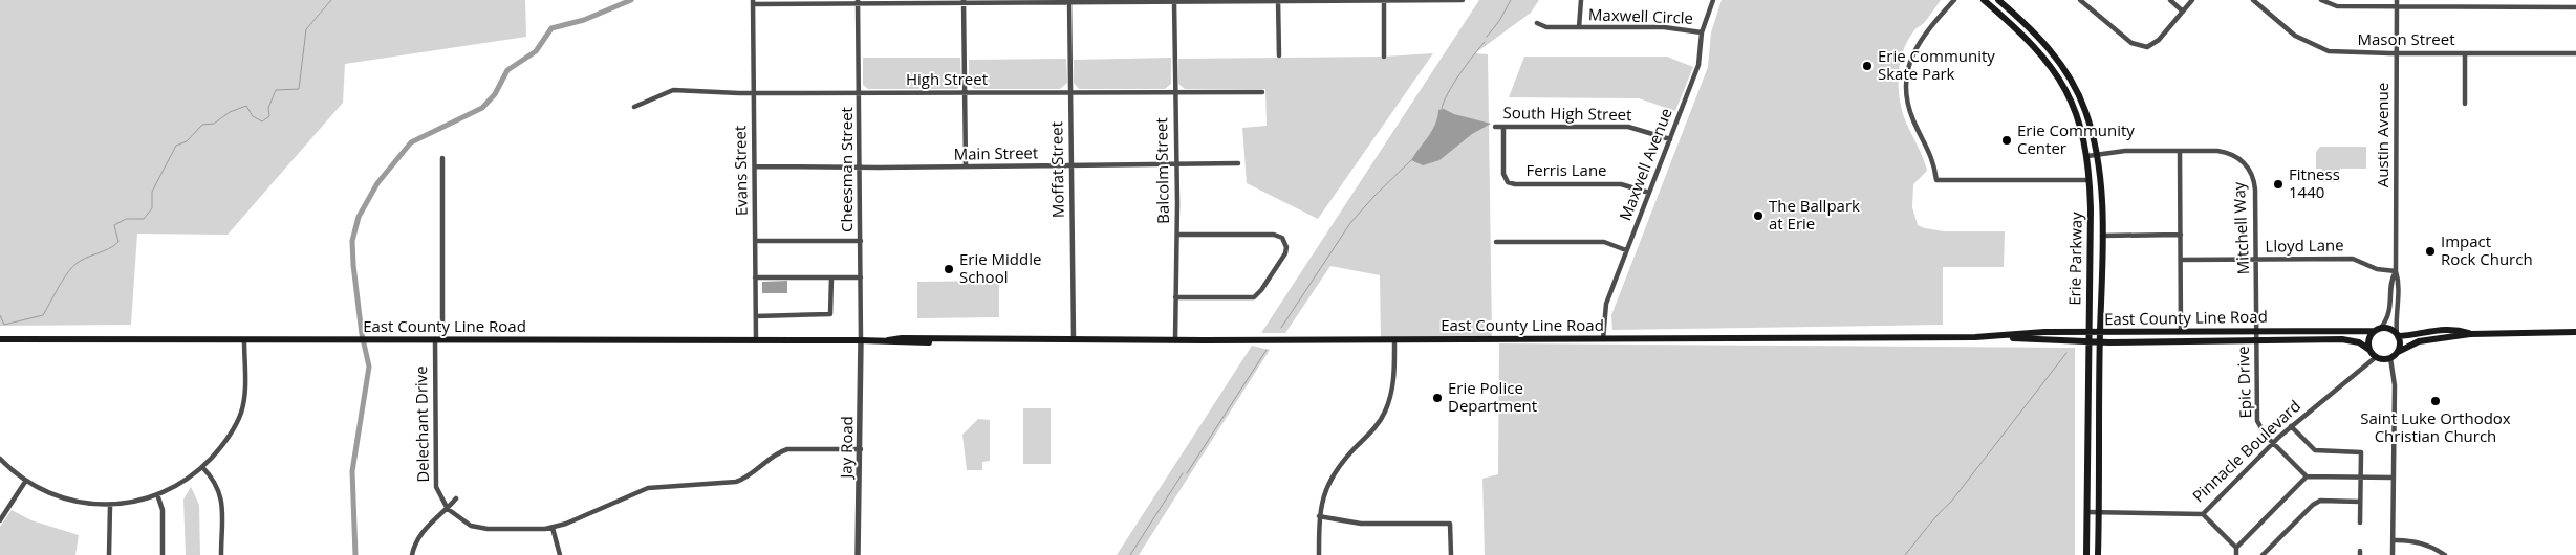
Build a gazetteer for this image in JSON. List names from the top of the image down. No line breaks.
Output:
{"streets":{"main road":["Erie Parkway","East County Line Road"],"street":["Maxwell Circle","Mason Street","High Street","South High Street","Austin Avenue","Main Street","Maxwell Avenue","Cheesman Street","Moffat Street","Evans Street","Balcolm Street","Ferris Lane","Mitchell Way","Lloyd Lane","Epic Drive","Delechant Drive","Jay Road","Pinnacle Boulevard"]},"crossings":[["Maxwell Circle","Maxwell Avenue"],["Mason Street","Austin Avenue"],["High Street","Cheesman Street"],["High Street","Moffat Street"],["High Street","Evans Street"],["High Street","Balcolm Street"],["South High Street","Maxwell Avenue"],["South High Street","Ferris Lane"],["Austin Avenue","Lloyd Lane"],["Austin Avenue","East County Line Road"],["Austin Avenue","Pinnacle Boulevard"],["Main Street","Cheesman Street"],["Main Street","Moffat Street"],["Main Street","Evans Street"],["Main Street","Balcolm Street"],["Maxwell Avenue","Ferris Lane"],["Maxwell Avenue","East County Line Road"],["Cheesman Street","East County Line Road"],["Cheesman Street","Jay Road"],["Moffat Street","East County Line Road"],["Evans Street","East County Line Road"],["Balcolm Street","East County Line Road"],["Mitchell Way","Lloyd Lane"],["Mitchell Way","Erie Parkway"],["Mitchell Way","East County Line Road"],["Mitchell Way","Epic Drive"],["Erie Parkway","East County Line Road"],["Erie Parkway","Pinnacle Boulevard"],["East County Line Road","Epic Drive"],["East County Line Road","Delechant Drive"],["East County Line Road","Jay Road"],["East County Line Road","Pinnacle Boulevard"],["Epic Drive","Pinnacle Boulevard"]],"places":["Erie Community Skate Park","Erie Community Center","Fitness 1440","The Ballpark at Erie","Impact Rock Church","Erie Middle School","Erie Police Department","Saint Luke Orthodox Christian Church"]}
